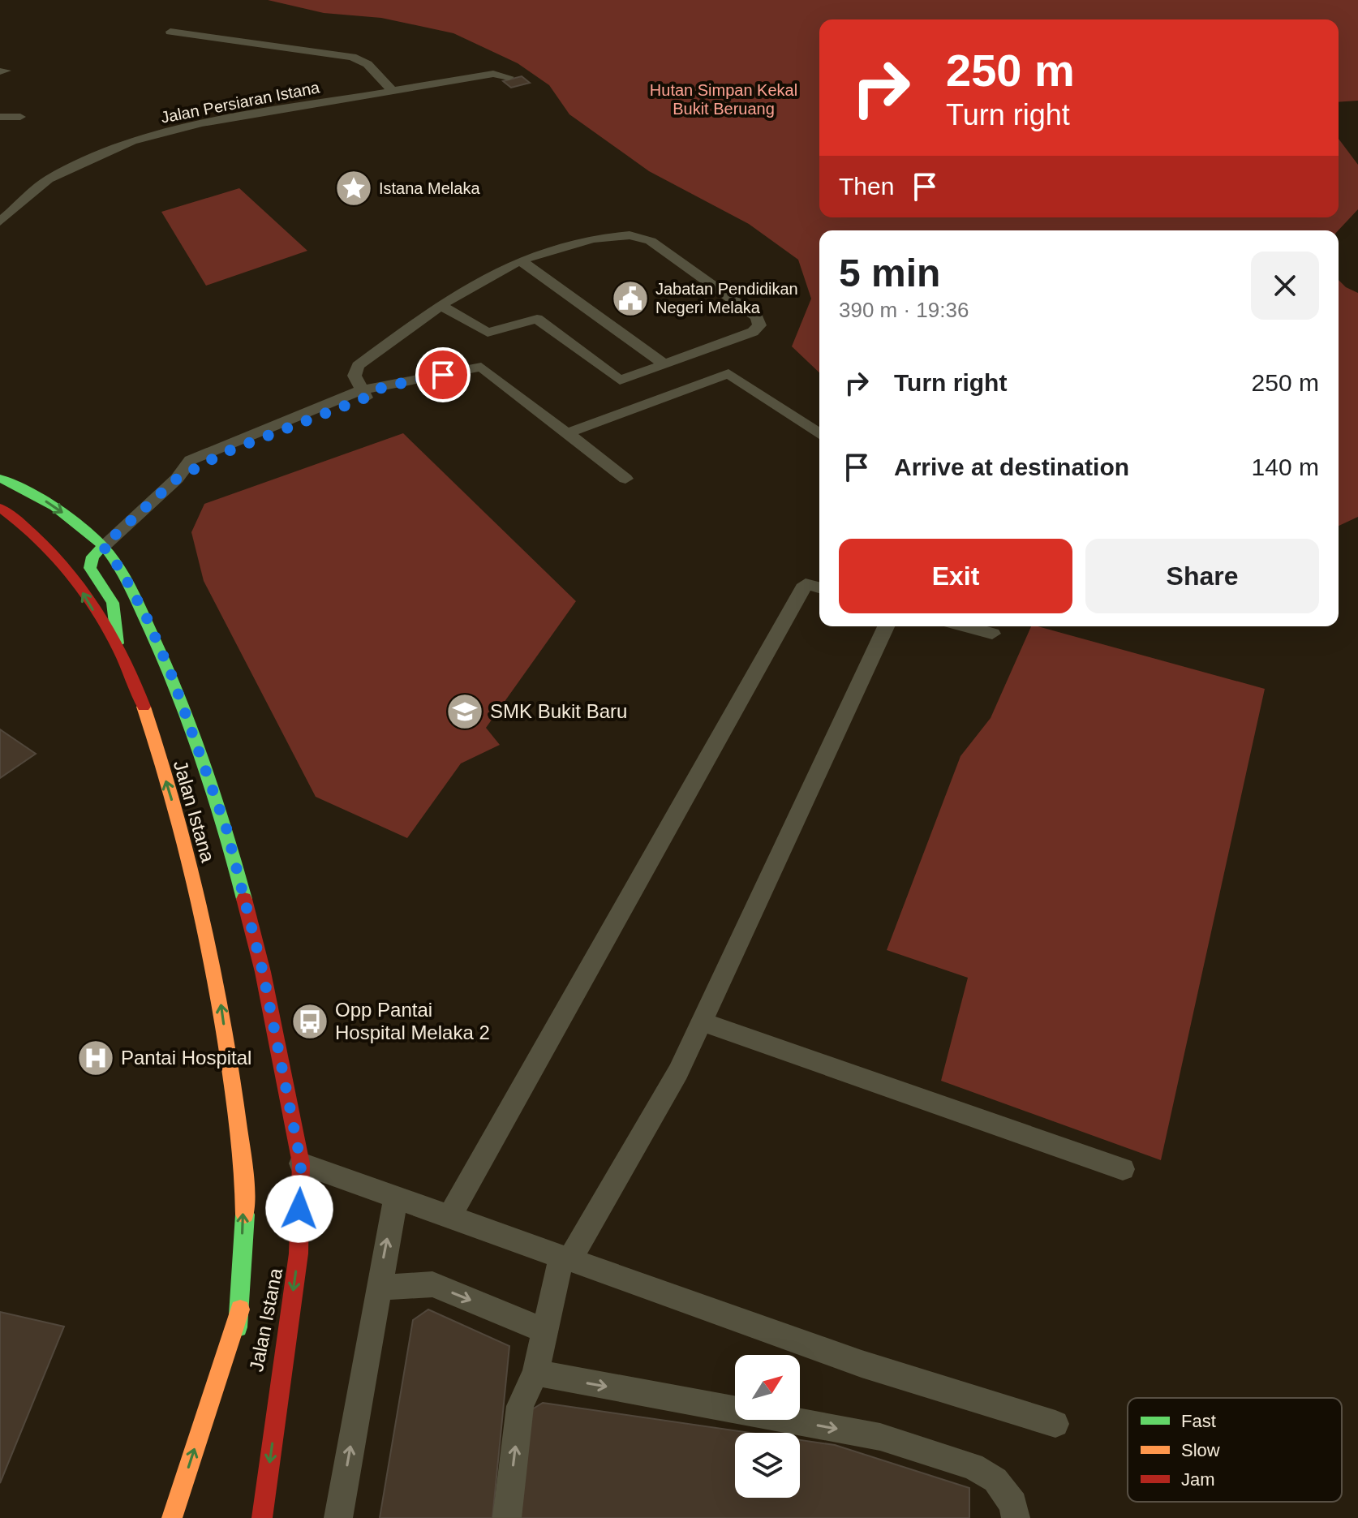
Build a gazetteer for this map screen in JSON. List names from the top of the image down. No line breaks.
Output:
{"streets":{"main road":["Jalan Istana"],"street":["Jalan Persiaran Istana"]},"parks":["Hutan Simpan Kekal Bukit Beruang"],"places":{"place":["Istana Melaka"],"public building":["Jabatan Pendidikan Negeri Melaka"],"school or university":["SMK Bukit Baru"],"bus stop":["Opp Pantai Hospital Melaka 2"],"hospital":["Pantai Hospital"]},"legend":["Fast","Slow","Jam"],"north":"top right","page":{"turn":["250 m","Turn right"],"then":"Then","heading":["5 min","390 m · 19:36"],"list":[{"name":"Turn right","value":"250 m"},{"name":"Arrive at destination","value":"140 m"}],"buttons":["Exit","Share"]}}
